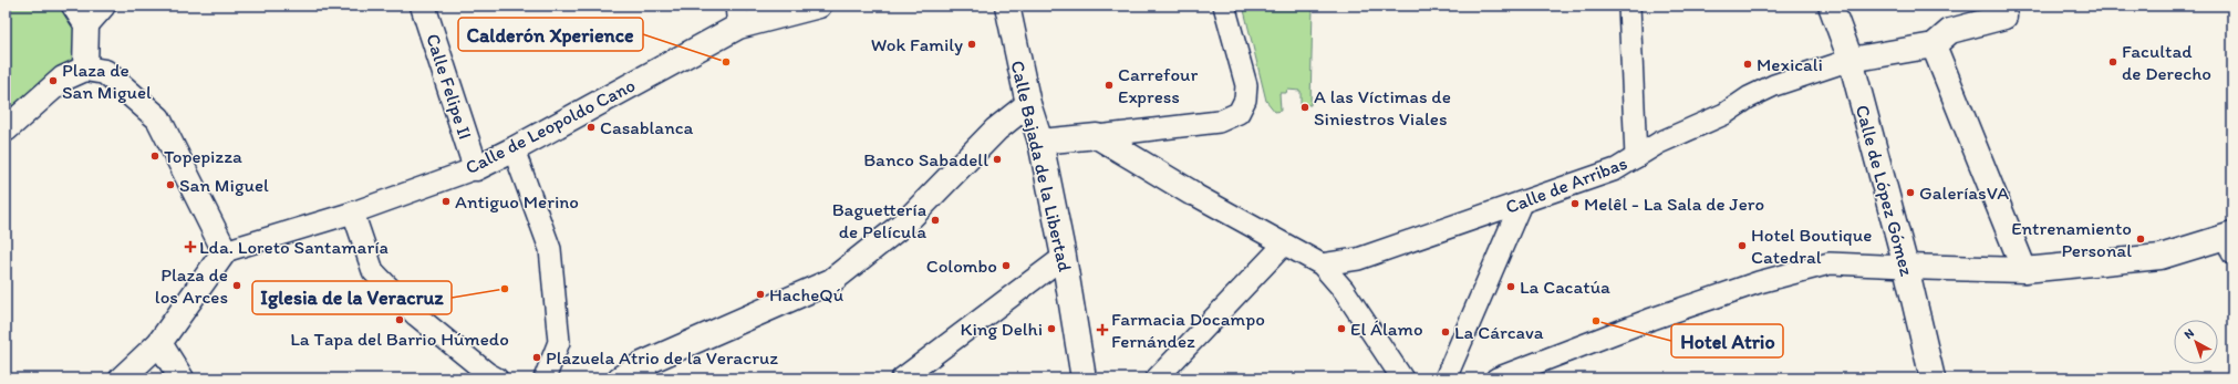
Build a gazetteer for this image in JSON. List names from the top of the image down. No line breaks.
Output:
{"streets":{"street":["Calle Felipe II","Calle de Leopoldo Cano","Calle Bajada de la Libertad","Calle de Arribas","Calle de López Gómez"]},"crossings":[["Calle Felipe II","Calle de Leopoldo Cano"],["Calle de Arribas","Calle de López Gómez"]],"places":{"other":["Wok Family","Calderón Xperience","Facultad de Derecho","Mexicali","Plaza de San Miguel","Carrefour Express","A las Víctimas de Siniestros Viales","Casablanca","Topepizza","Banco Sabadell","San Miguel","GaleríasVA","Antiguo Merino","Melêl - La Sala de Jero","Baguettería de Película","Entrenamiento Personal","Hotel Boutique Catedral","Colombo","Plaza de los Arces","La Cacatúa","Iglesia de la Veracruz","HacheQú","La Tapa del Barrio Húmedo","Hotel Atrio","King Delhi","El Álamo","La Cárcava","Plazuela Atrio de la Veracruz"],"health":["Lda. Loreto Santamaría","Farmacia Docampo Fernández"]},"north":"top left"}
